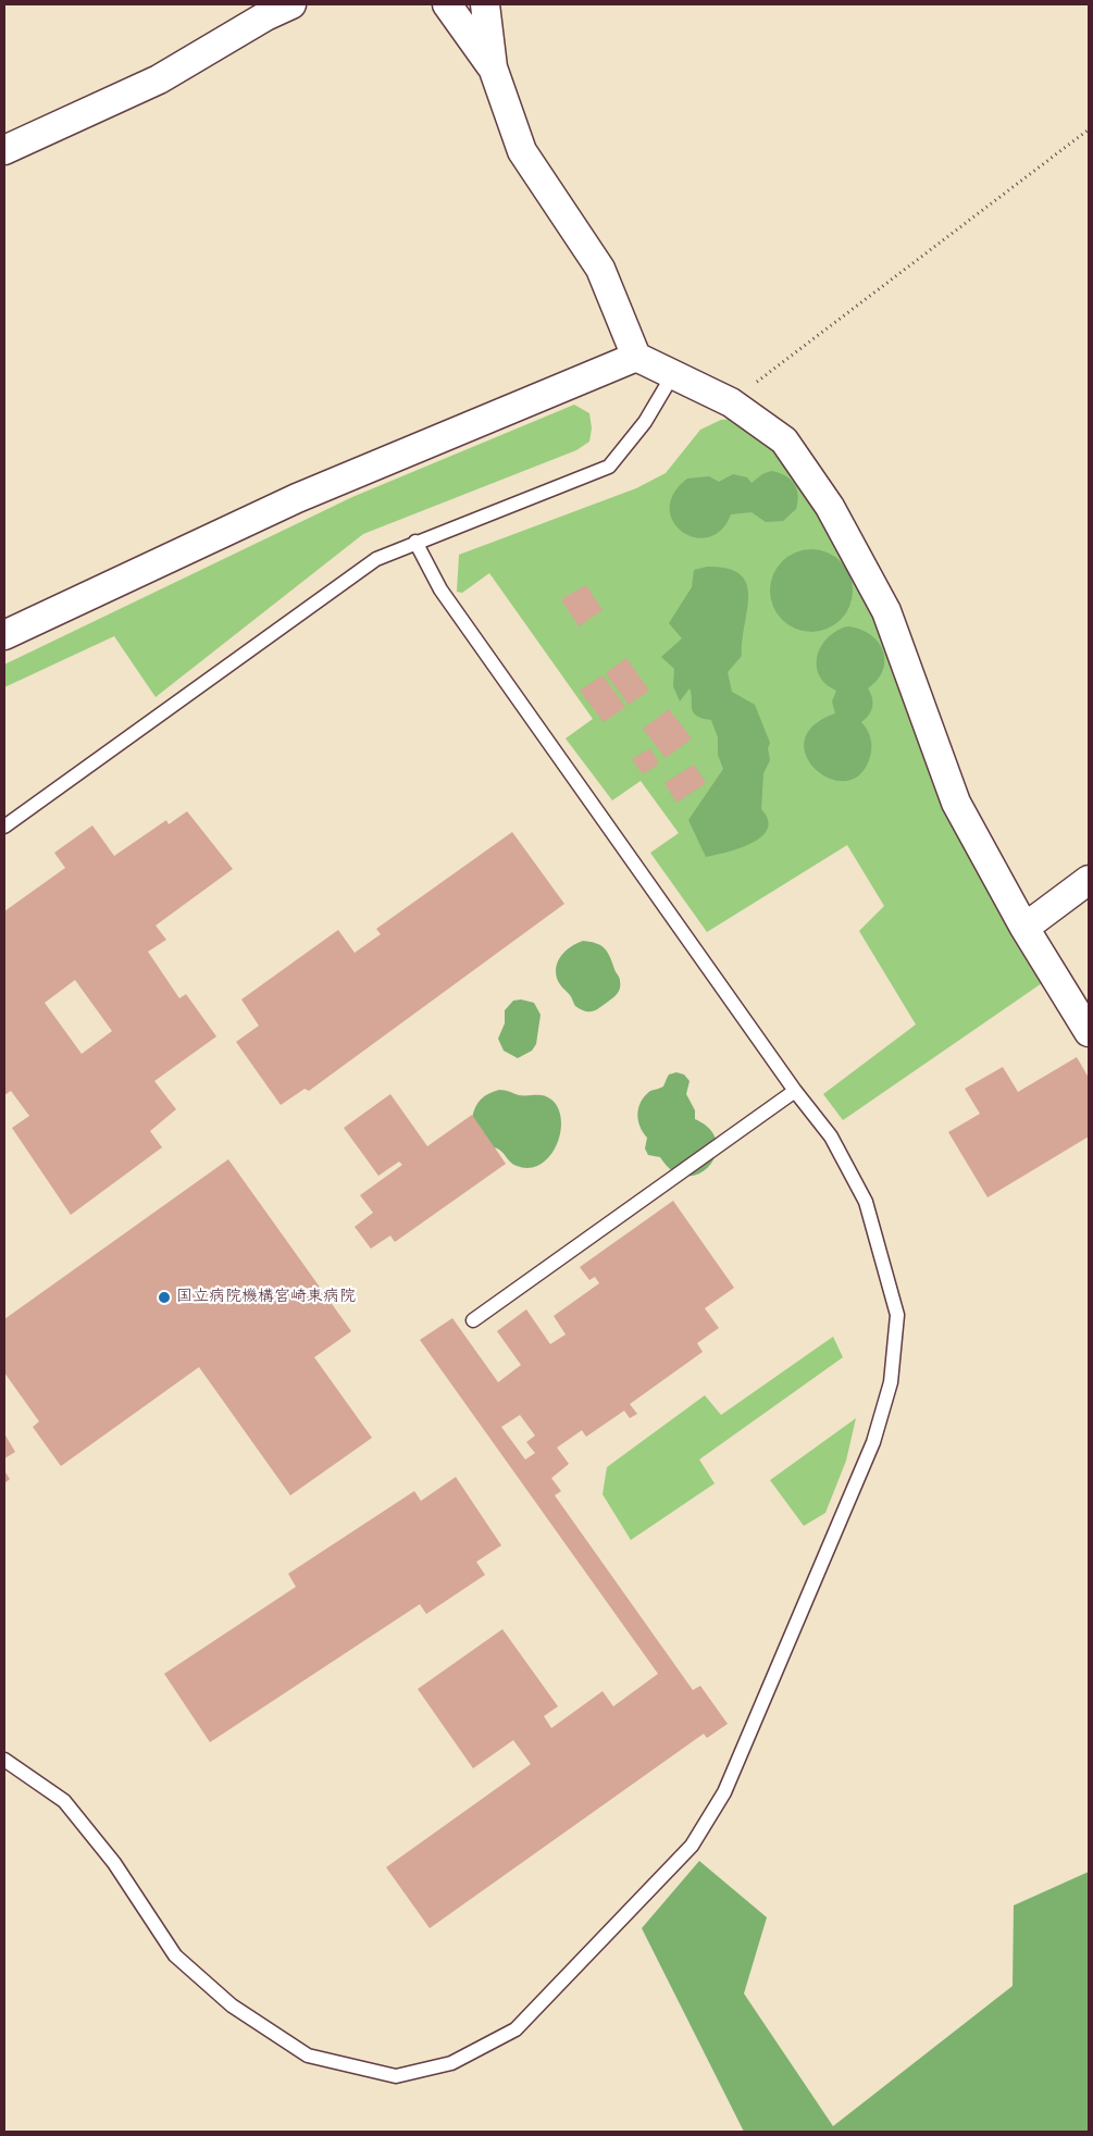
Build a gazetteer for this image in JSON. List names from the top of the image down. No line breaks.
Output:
{"places":["国立病院機構宮崎東病院"]}
